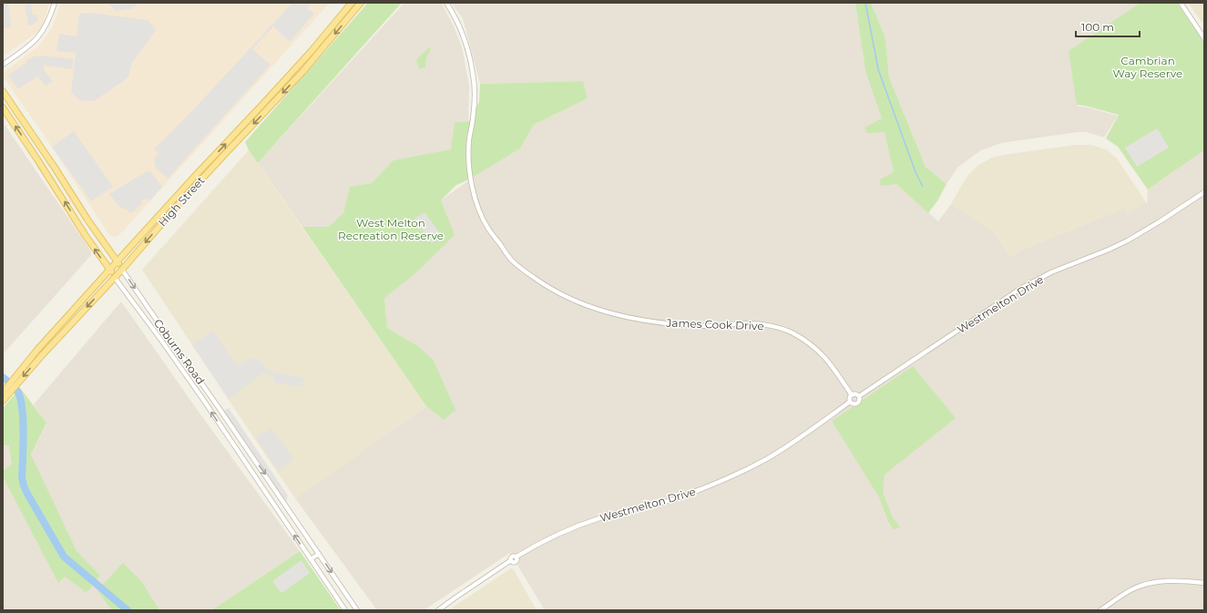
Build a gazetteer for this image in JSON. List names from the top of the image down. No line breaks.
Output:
{"streets":{"main road":["High Street","Coburns Road"],"street":["Westmelton Drive","James Cook Drive"]},"crossings":[["High Street","Coburns Road"],["Westmelton Drive","James Cook Drive"]],"parks":["Cambrian Way Reserve","West Melton Recreation Reserve"],"scale_bar":"100 m"}
